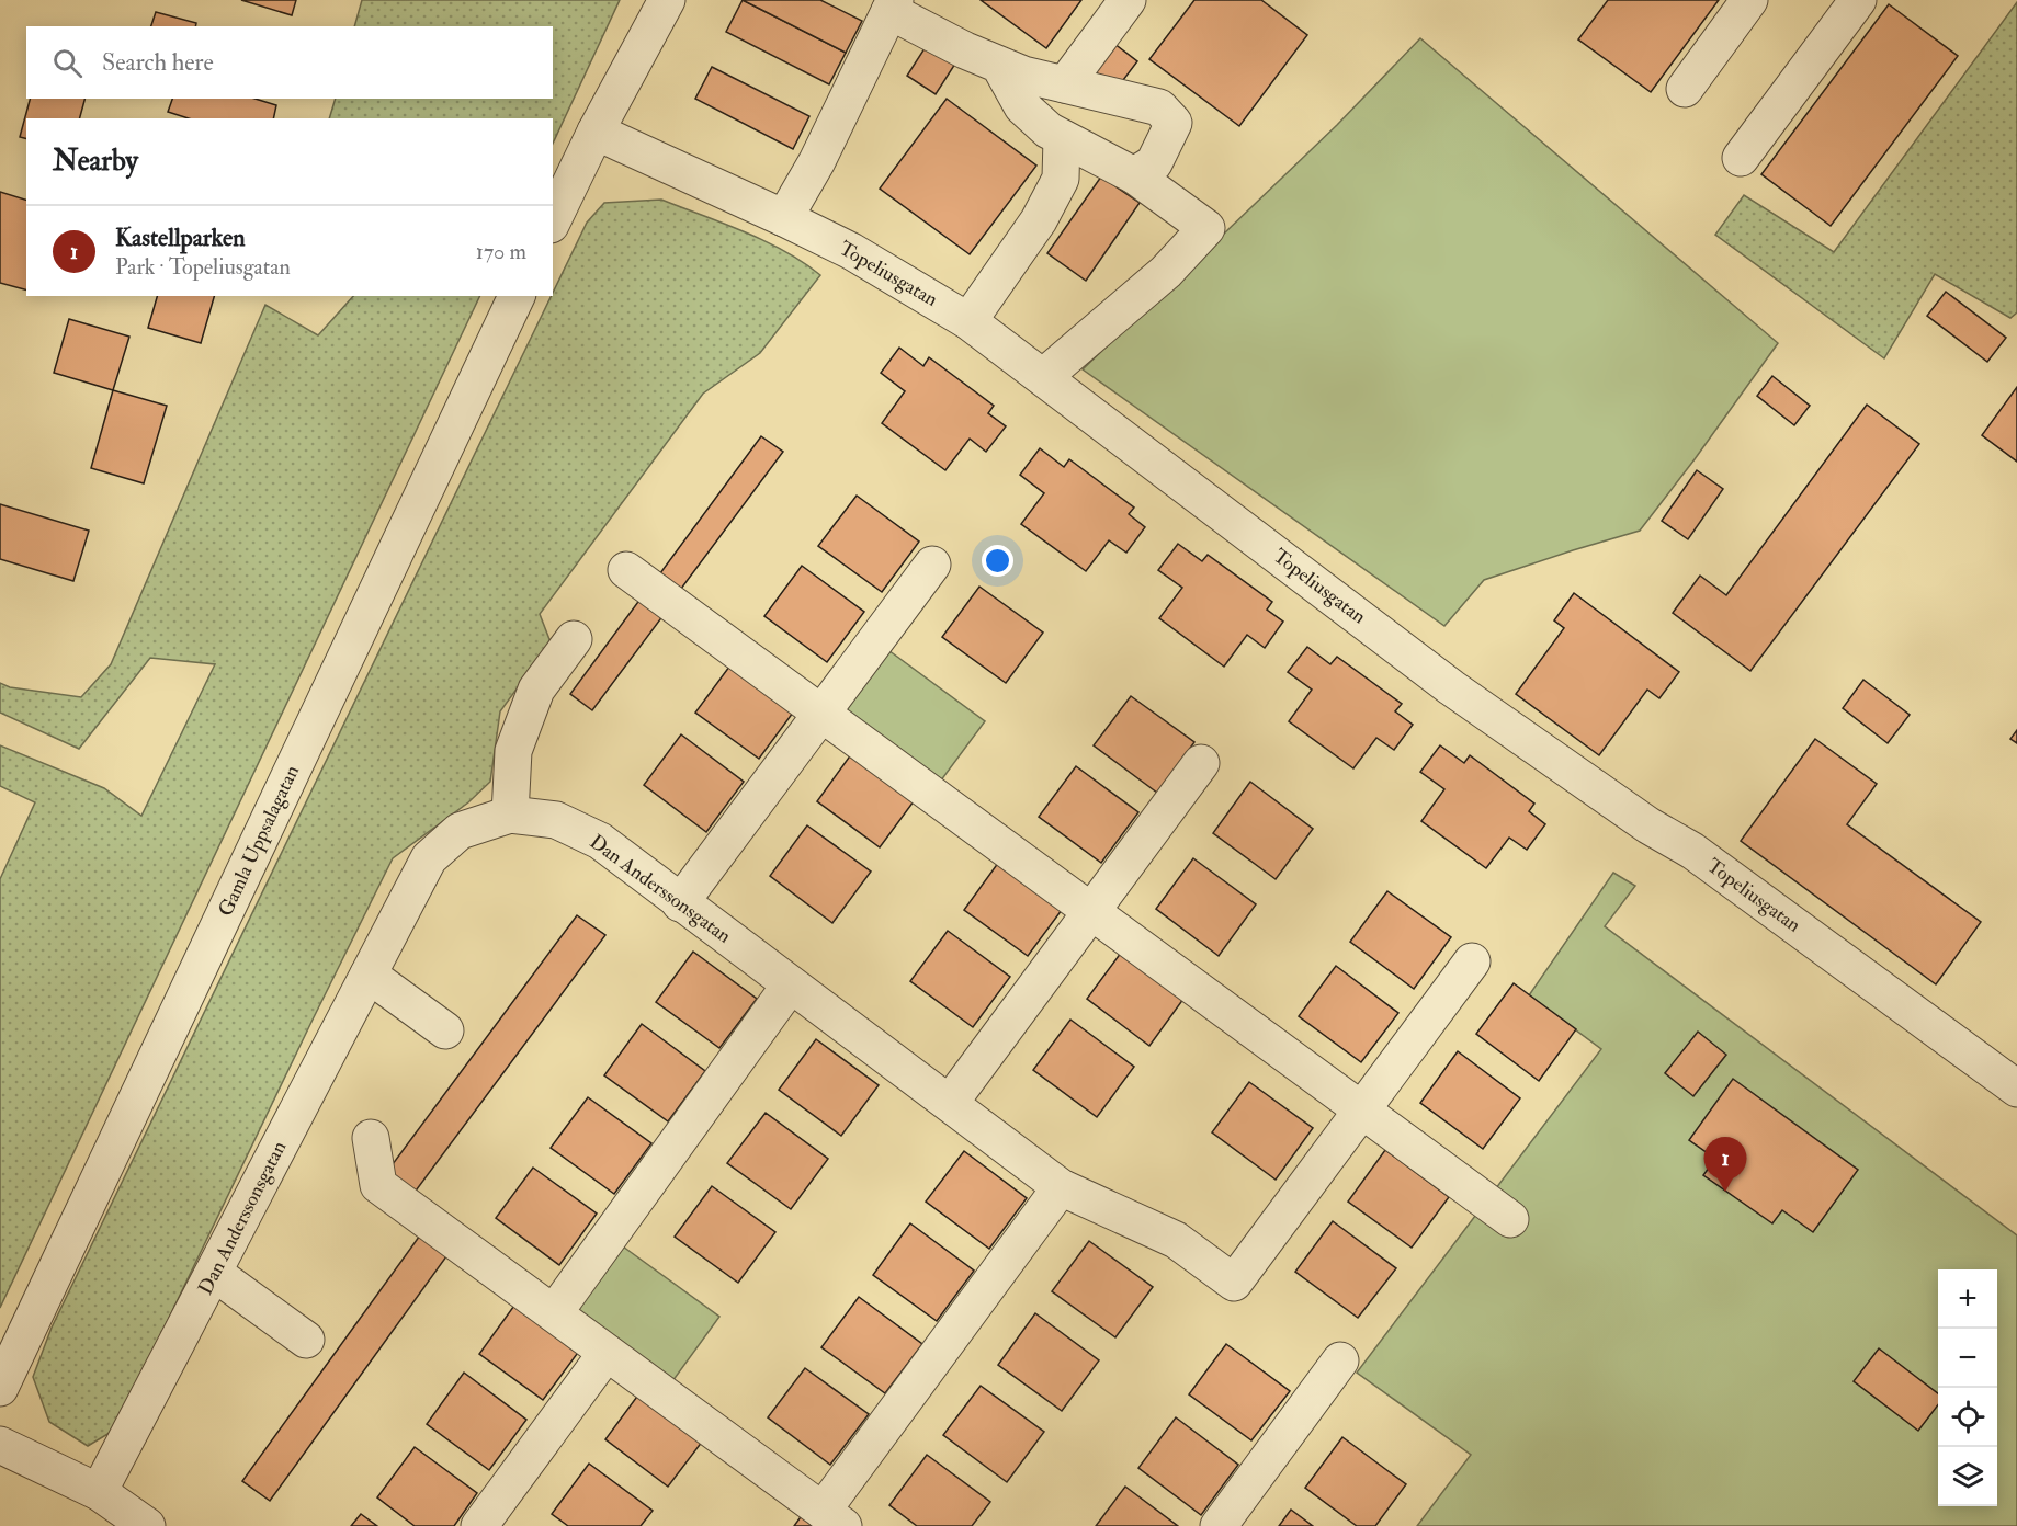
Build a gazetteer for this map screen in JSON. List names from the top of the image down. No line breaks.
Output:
{"streets":{"street":["Topeliusgatan","Gamla Uppsalagatan","Dan Anderssonsgatan"]},"page":{"search":"Search here","heading":"Nearby","list":[{"mark":"1","name":"Kastellparken","note":"Park · Topeliusgatan","value":"170 m"}],"pins":"1","map_buttons":["+","−"]}}
